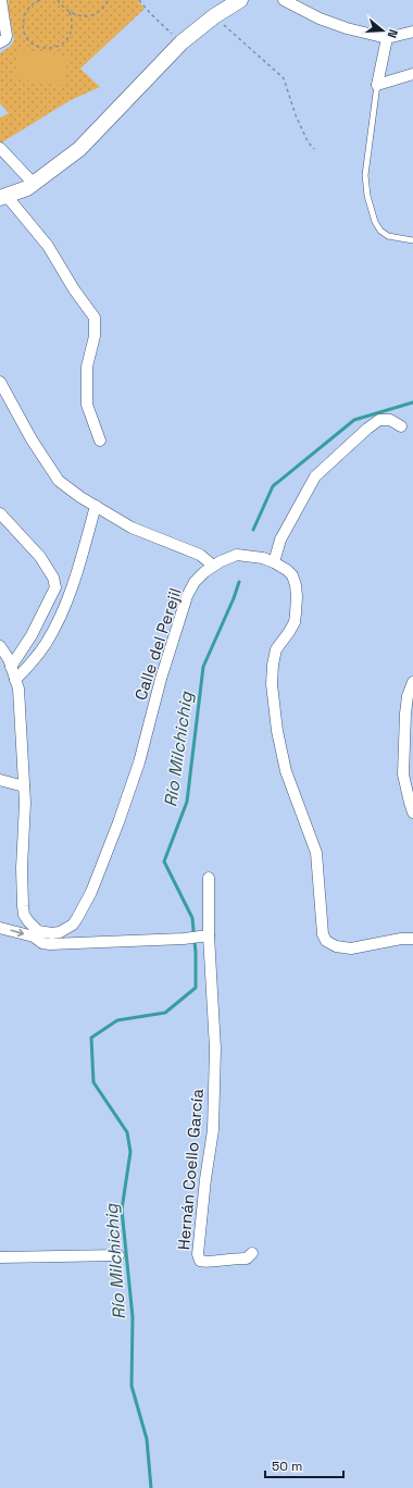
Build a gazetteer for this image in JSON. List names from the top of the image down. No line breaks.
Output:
{"streets":{"street":["Calle del Perejil","Hernán Coello García"]},"water":["Río Milchichig"],"scale_bar":"50 m","north":"right"}
